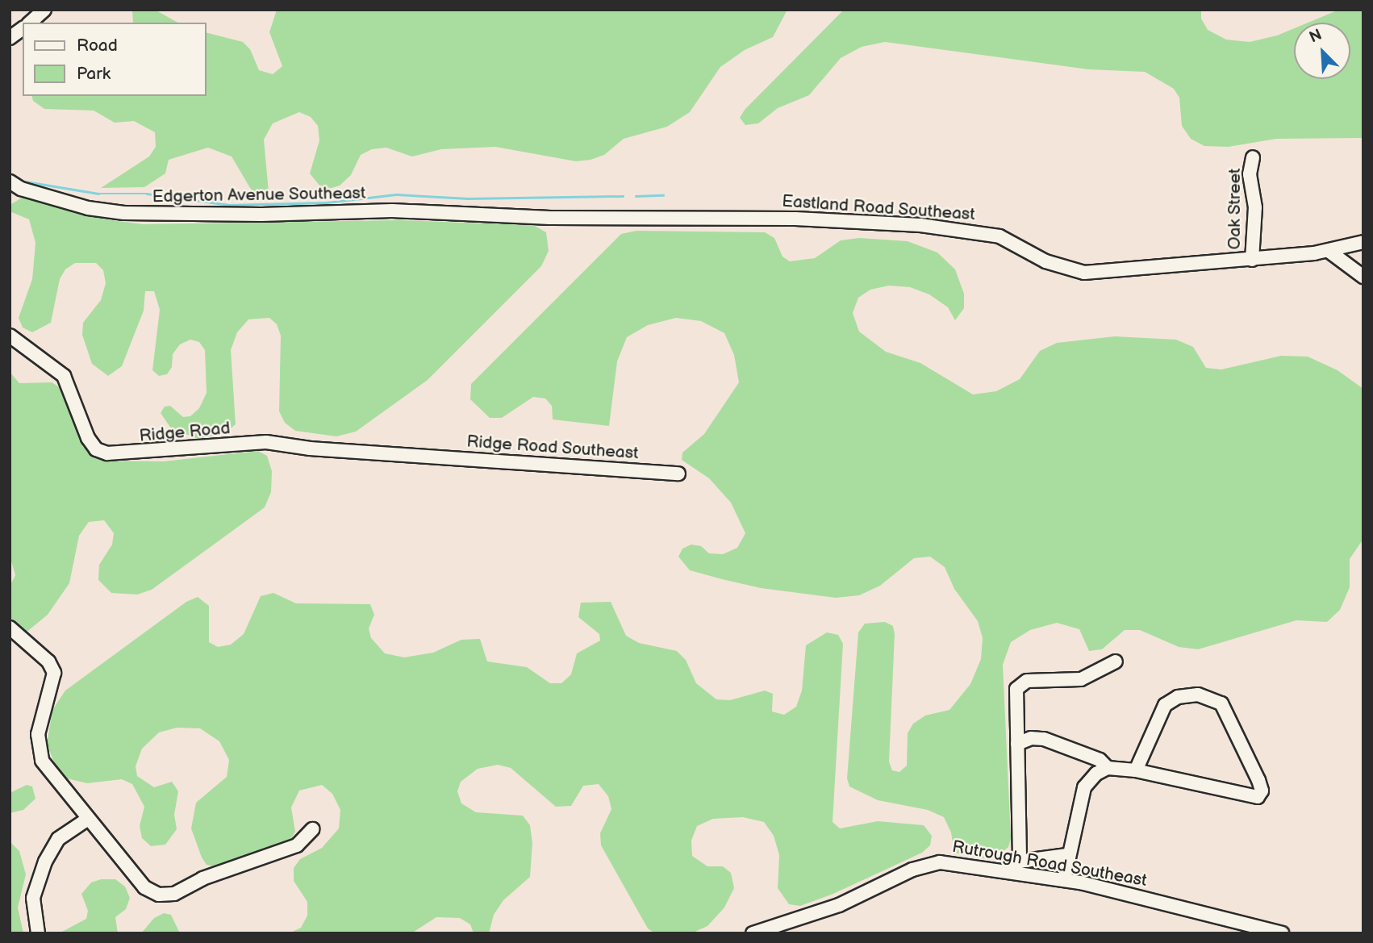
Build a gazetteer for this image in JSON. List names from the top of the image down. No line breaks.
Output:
{"streets":{"street":["Edgerton Avenue Southeast","Eastland Road Southeast","Oak Street","Ridge Road","Ridge Road Southeast","Rutrough Road Southeast"]},"crossings":[["Edgerton Avenue Southeast","Eastland Road Southeast"],["Eastland Road Southeast","Oak Street"],["Ridge Road","Ridge Road Southeast"]],"legend":["Road","Park"],"north":"top left"}
